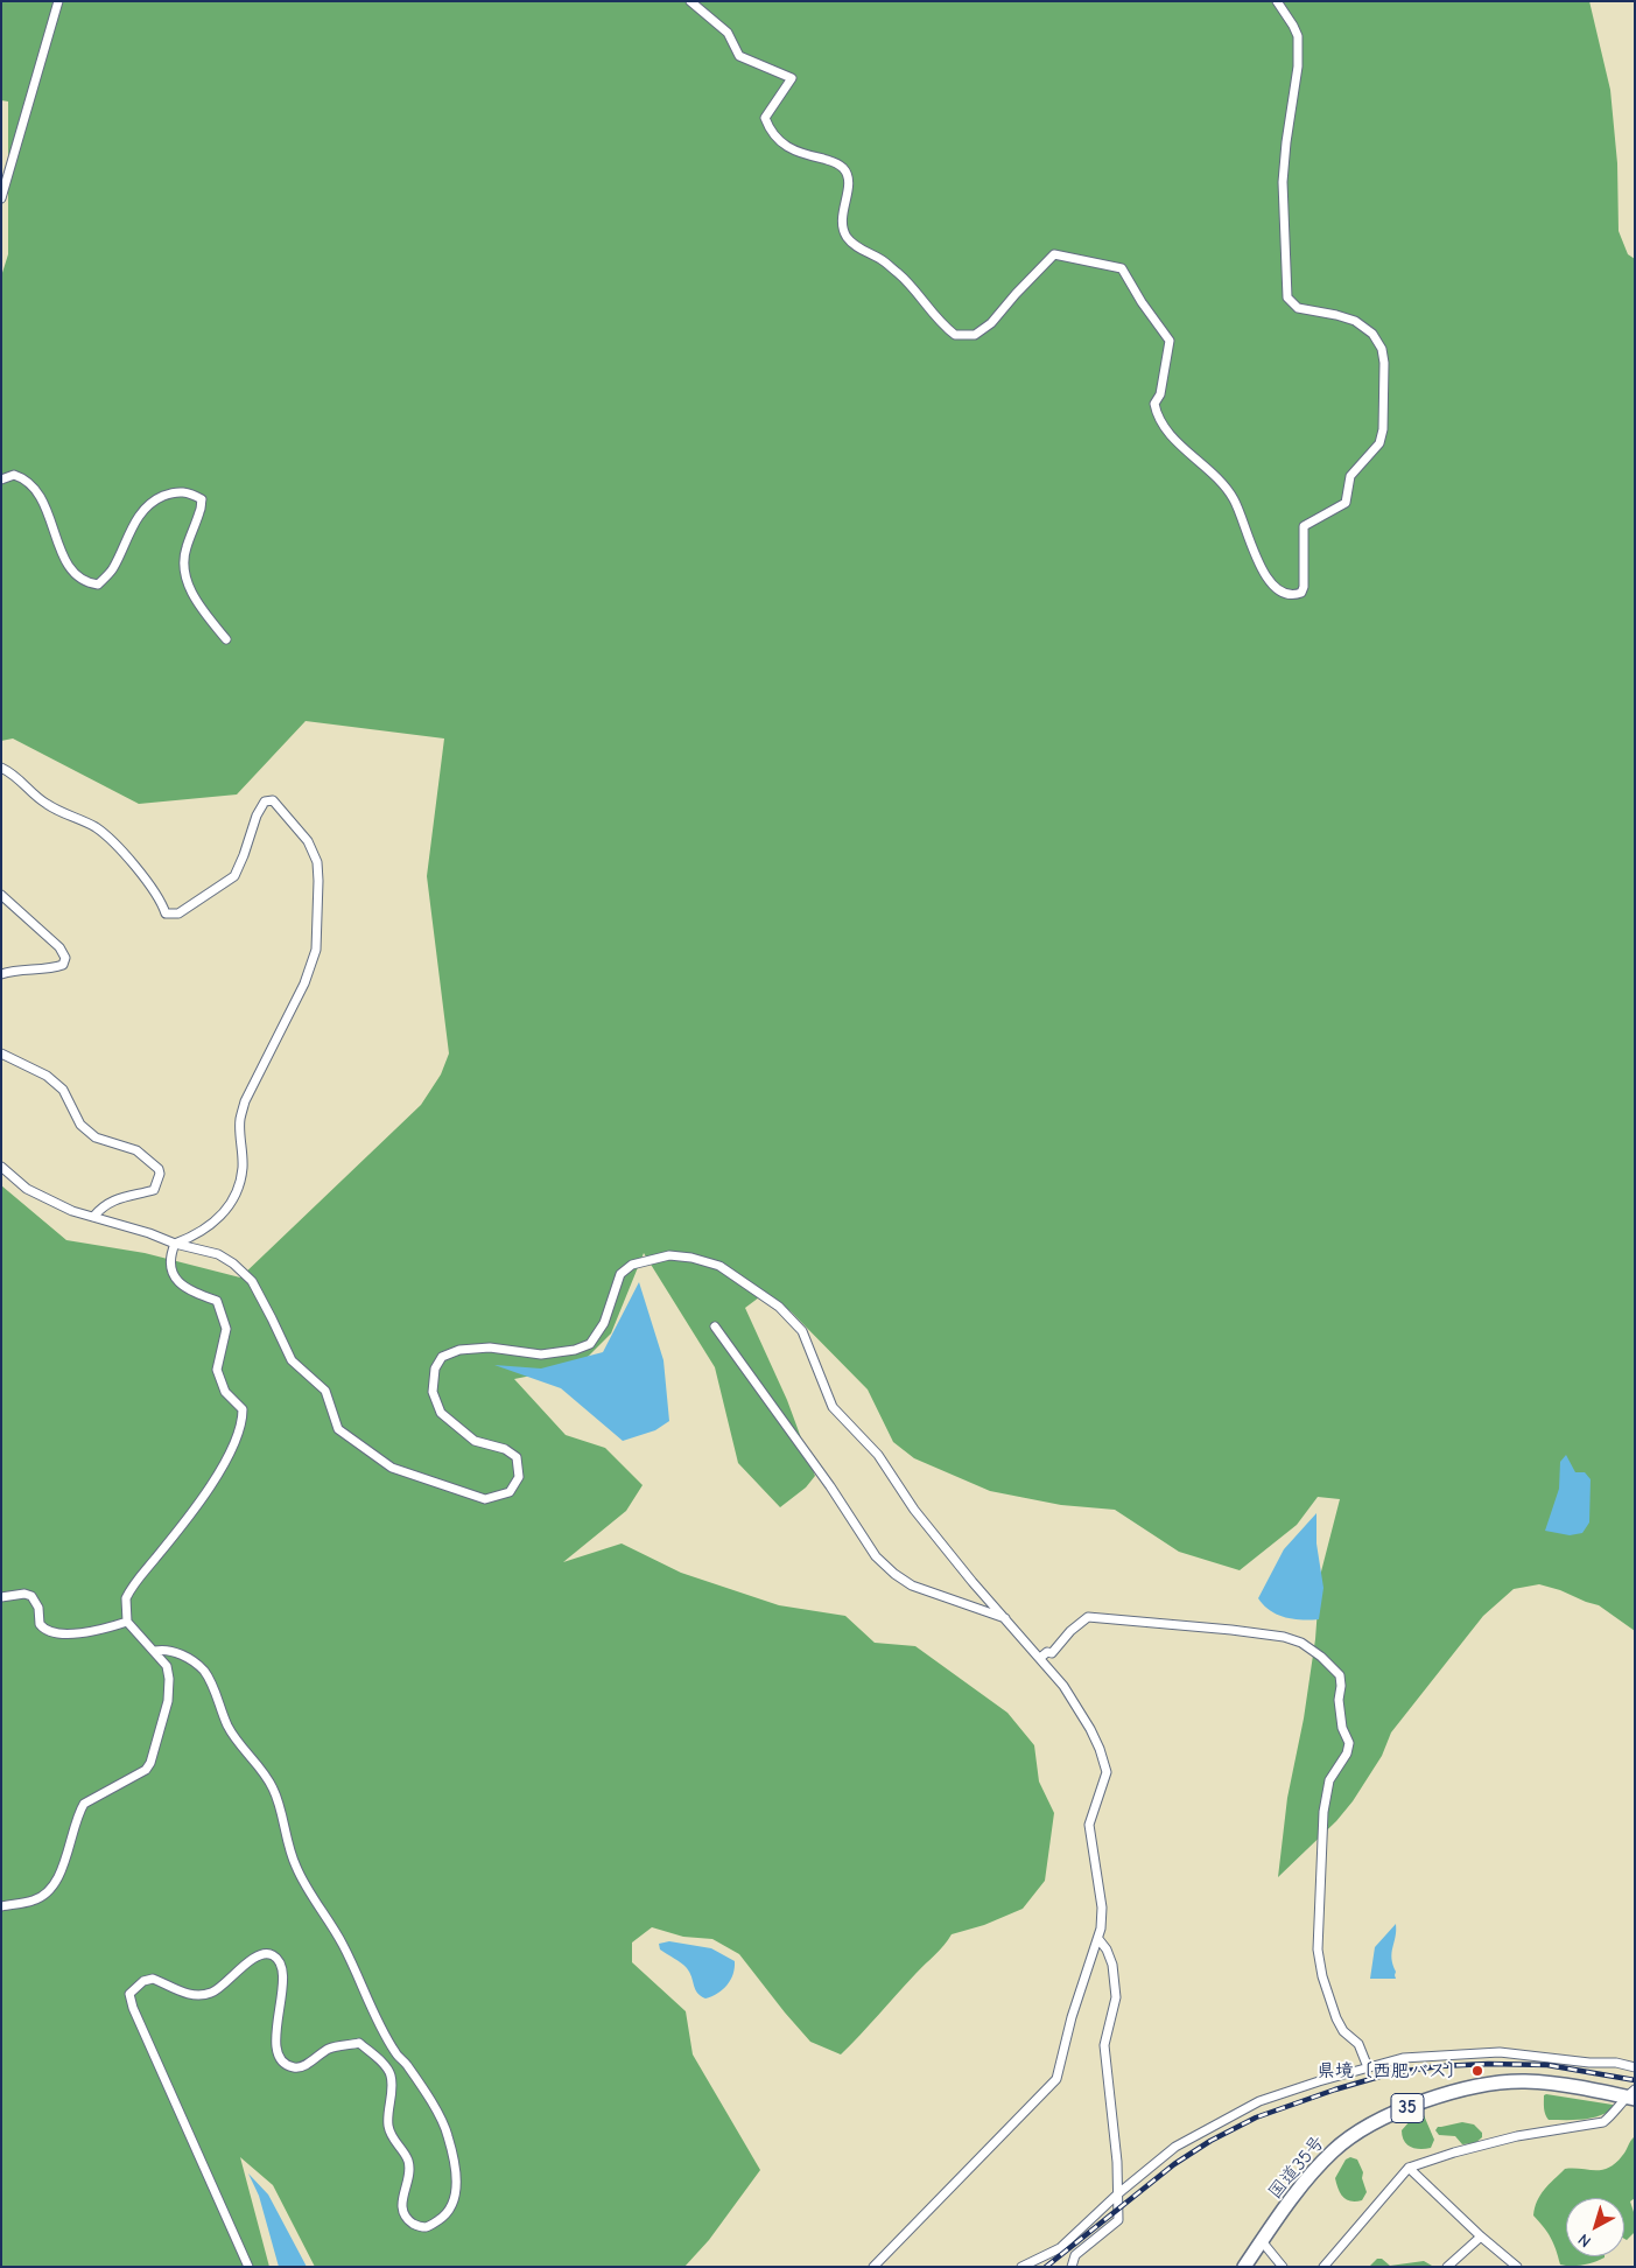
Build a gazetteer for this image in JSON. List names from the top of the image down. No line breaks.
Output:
{"streets":{"highway":["35","国道35号"]},"places":["県境〔西肥バス〕"],"north":"bottom left"}
